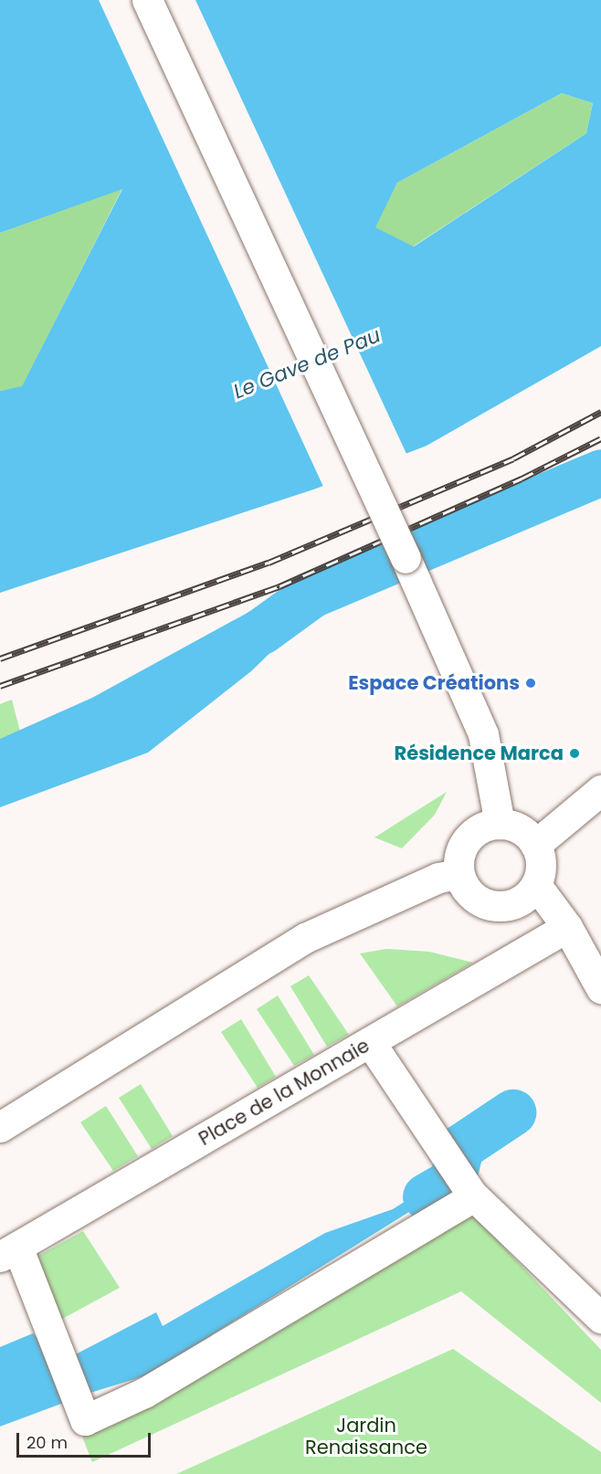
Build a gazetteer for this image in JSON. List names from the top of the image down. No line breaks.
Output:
{"streets":{"street":["Place de la Monnaie"]},"water":["Le Gave de Pau"],"parks":["Jardin Renaissance"],"places":["Espace Créations","Résidence Marca"],"scale_bar":"20 m"}
